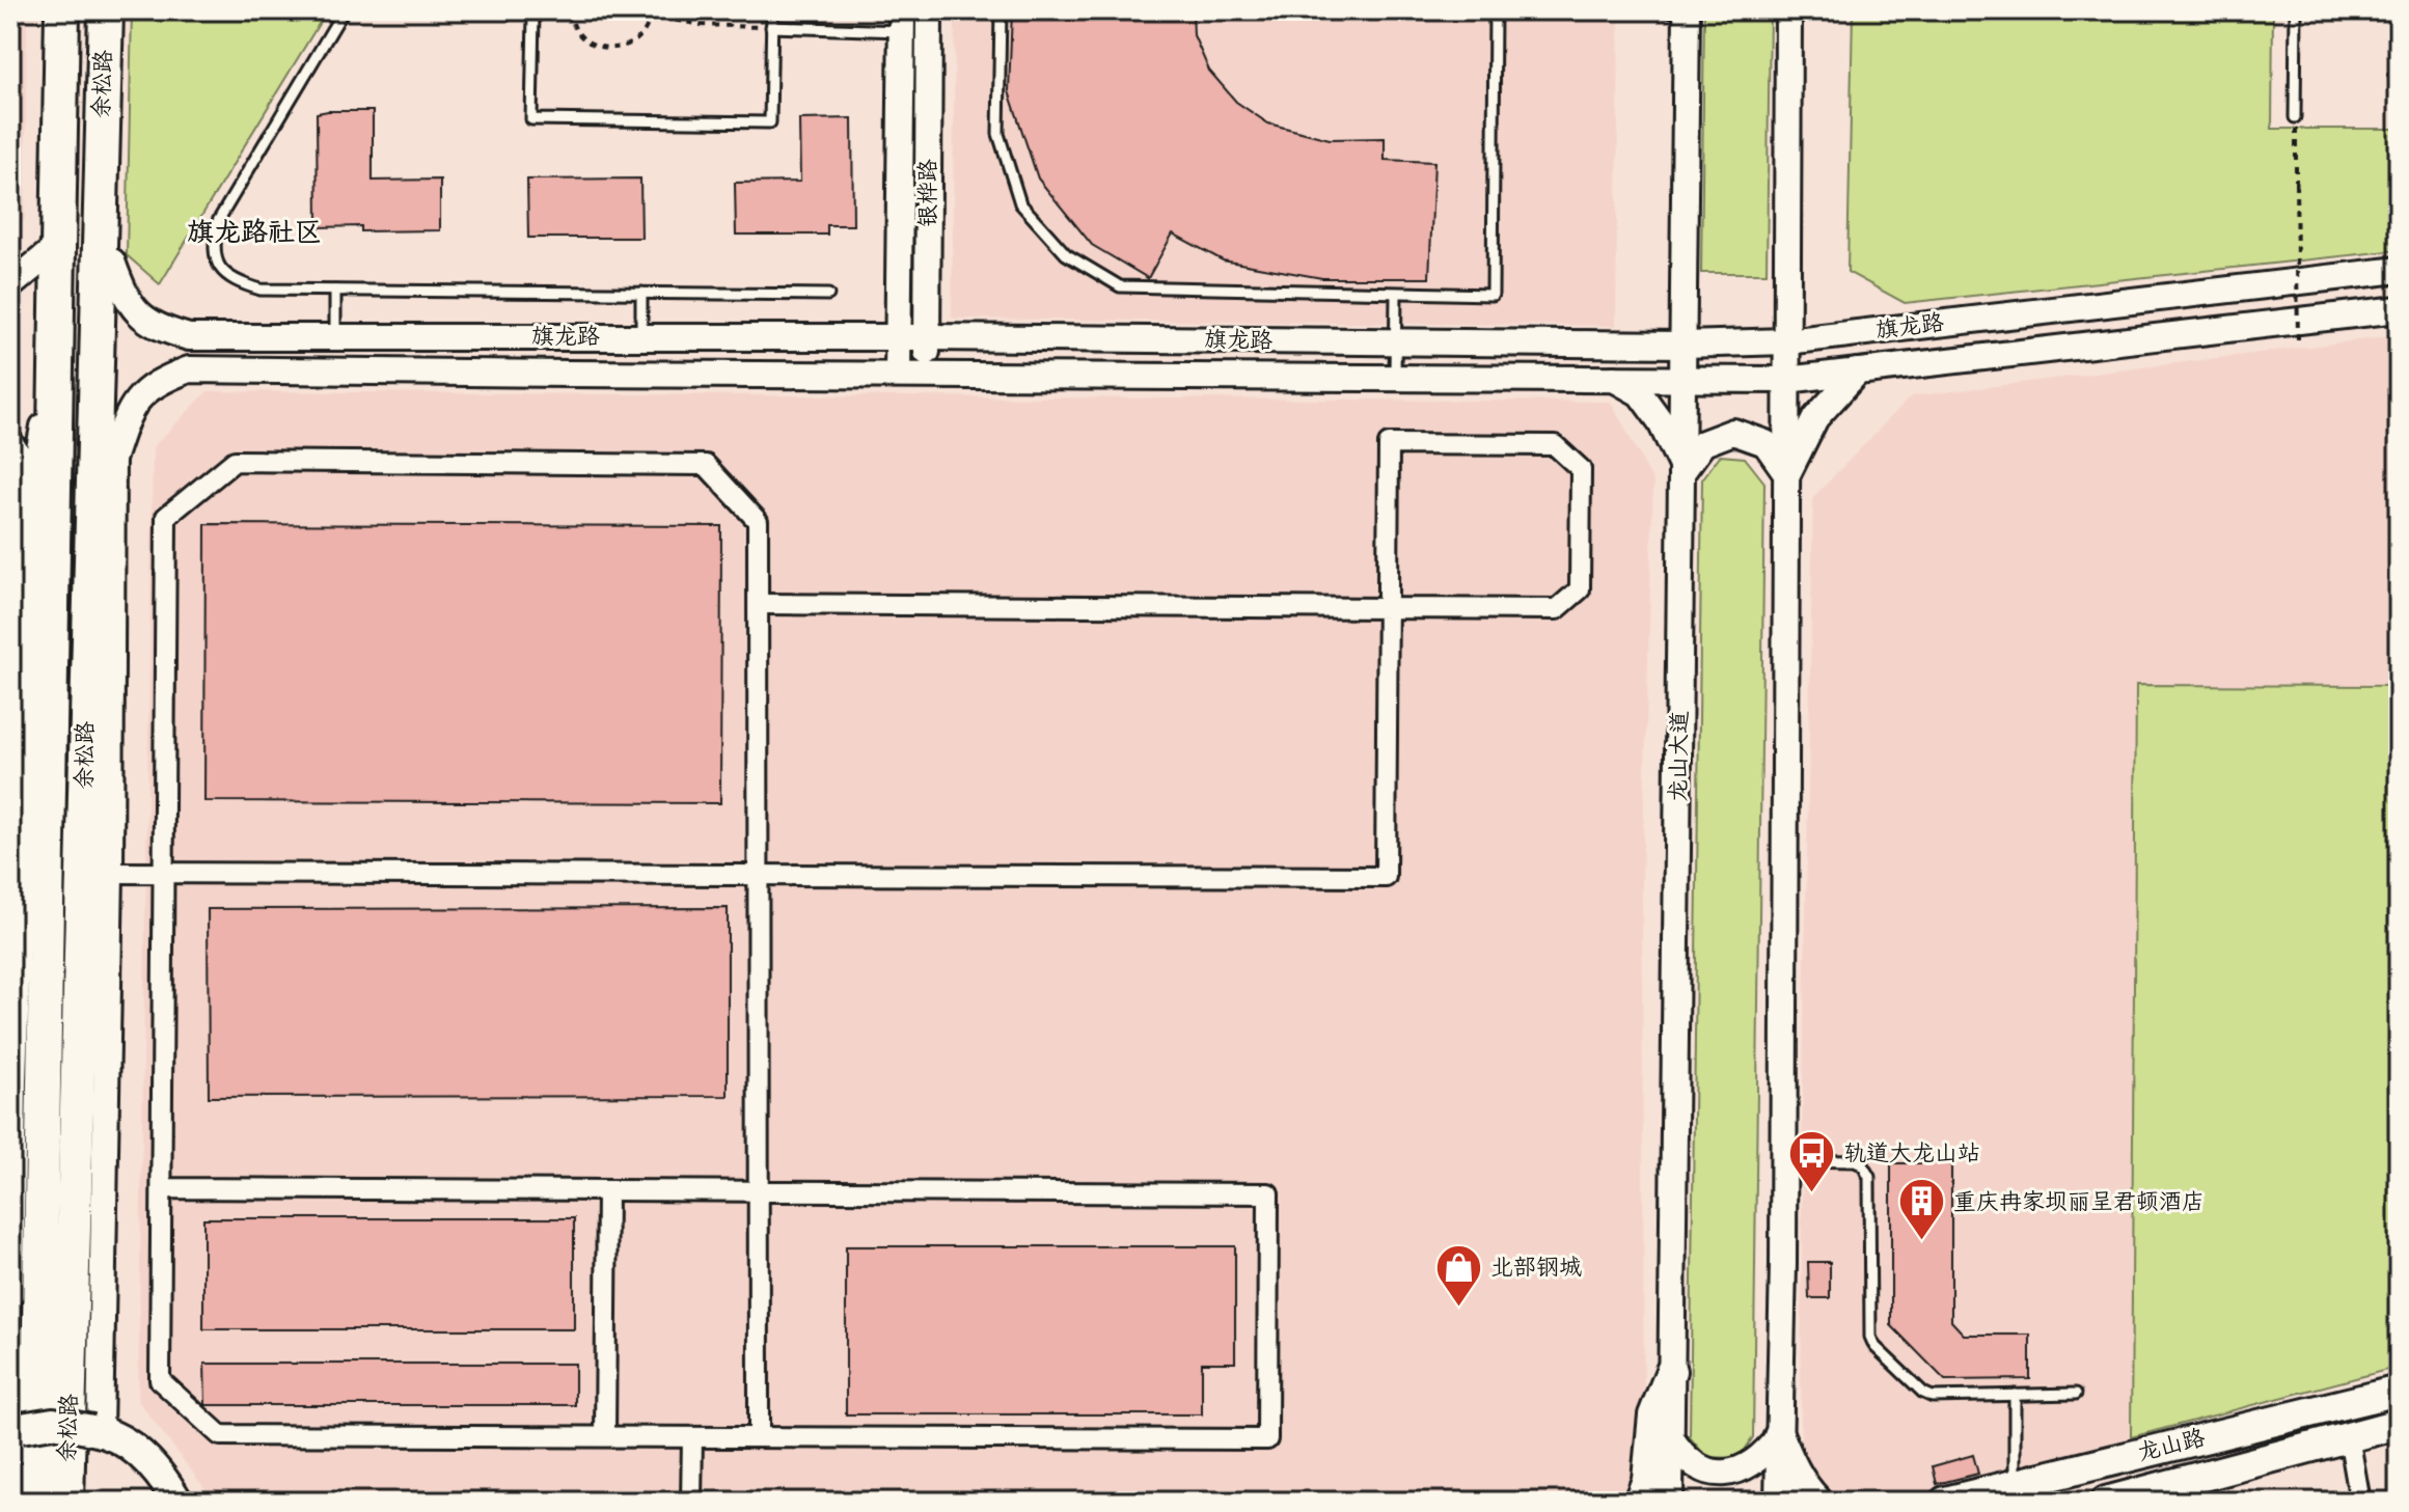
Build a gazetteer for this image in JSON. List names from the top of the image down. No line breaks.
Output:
{"streets":{"highway":["余松路"],"main road":["银桦路","旗龙路","龙山大道","龙山路"]},"crossings":[["银桦路","旗龙路"],["旗龙路","龙山大道"]],"districts":["旗龙路社区"],"places":{"bus stop":["轨道大龙山站"],"building":["重庆冉家坝丽呈君顿酒店"],"shop":["北部钢城"]}}
